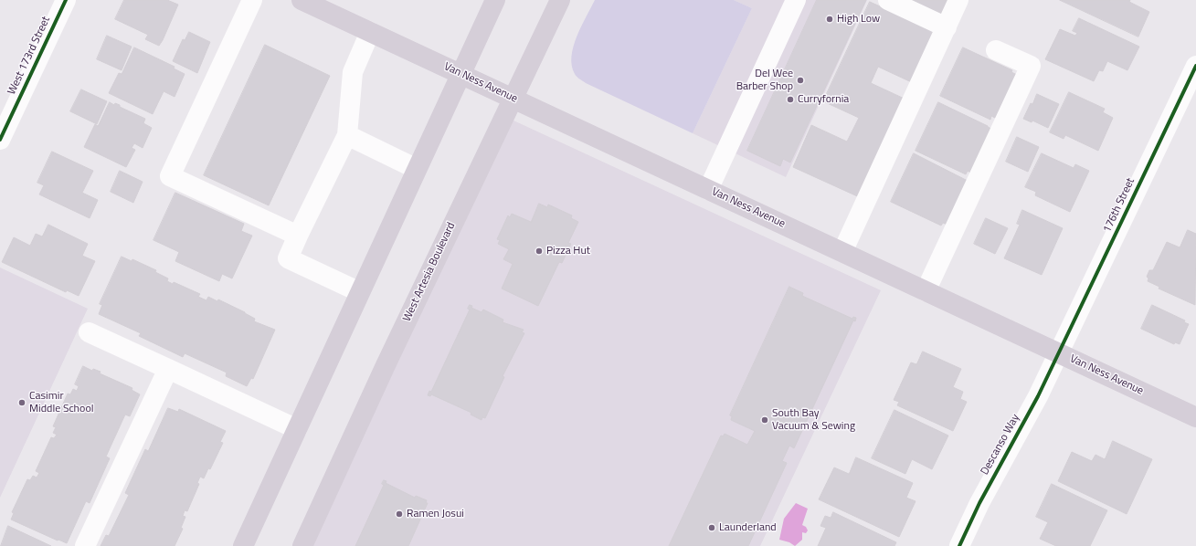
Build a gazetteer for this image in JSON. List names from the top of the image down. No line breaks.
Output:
{"streets":{"main road":["Van Ness Avenue","West Artesia Boulevard"],"street":["West 173rd Street","176th Street","Descanso Way"]},"crossings":[["Van Ness Avenue","176th Street"],["Van Ness Avenue","West Artesia Boulevard"],["Van Ness Avenue","Descanso Way"],["176th Street","Descanso Way"]],"places":["High Low","Del Wee Barber Shop","Curryfornia","Pizza Hut","Casimir Middle School","South Bay Vacuum & Sewing","Ramen Josui","Launderland"]}
